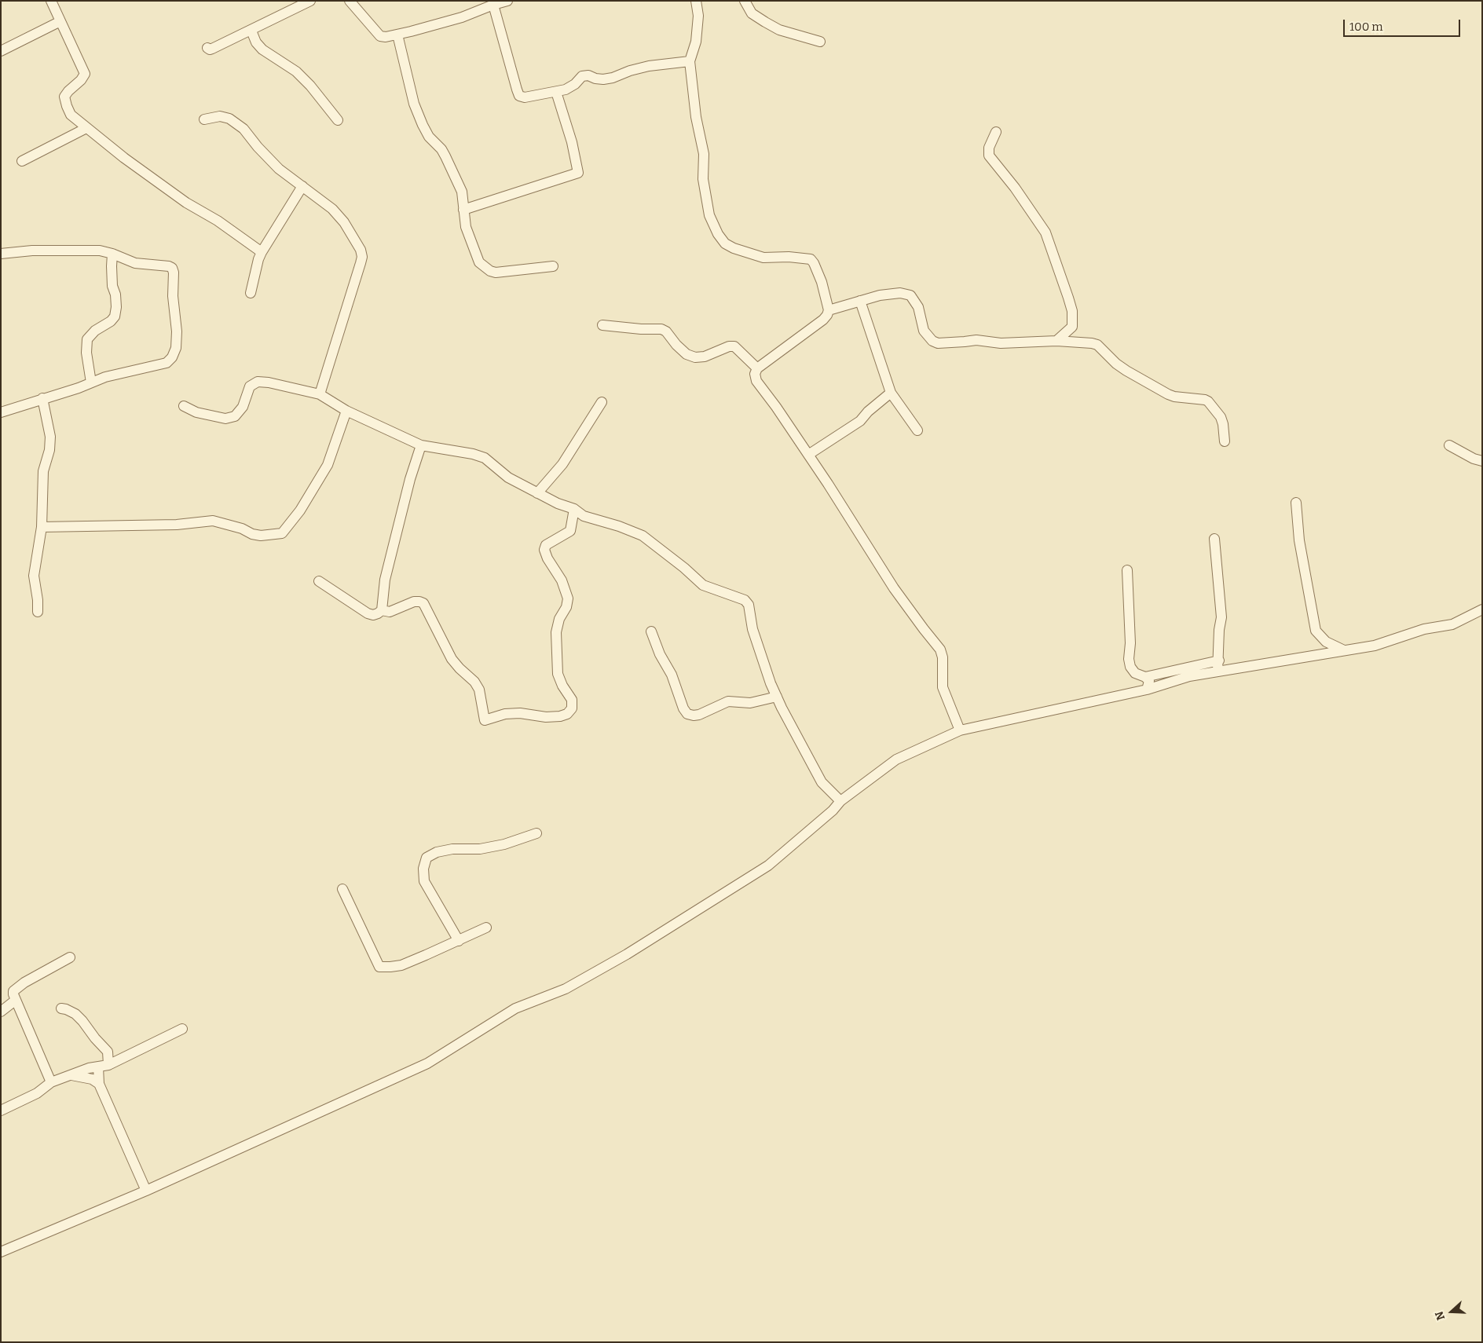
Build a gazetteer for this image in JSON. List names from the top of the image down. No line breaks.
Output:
{"scale_bar":"100 m","north":"left"}
